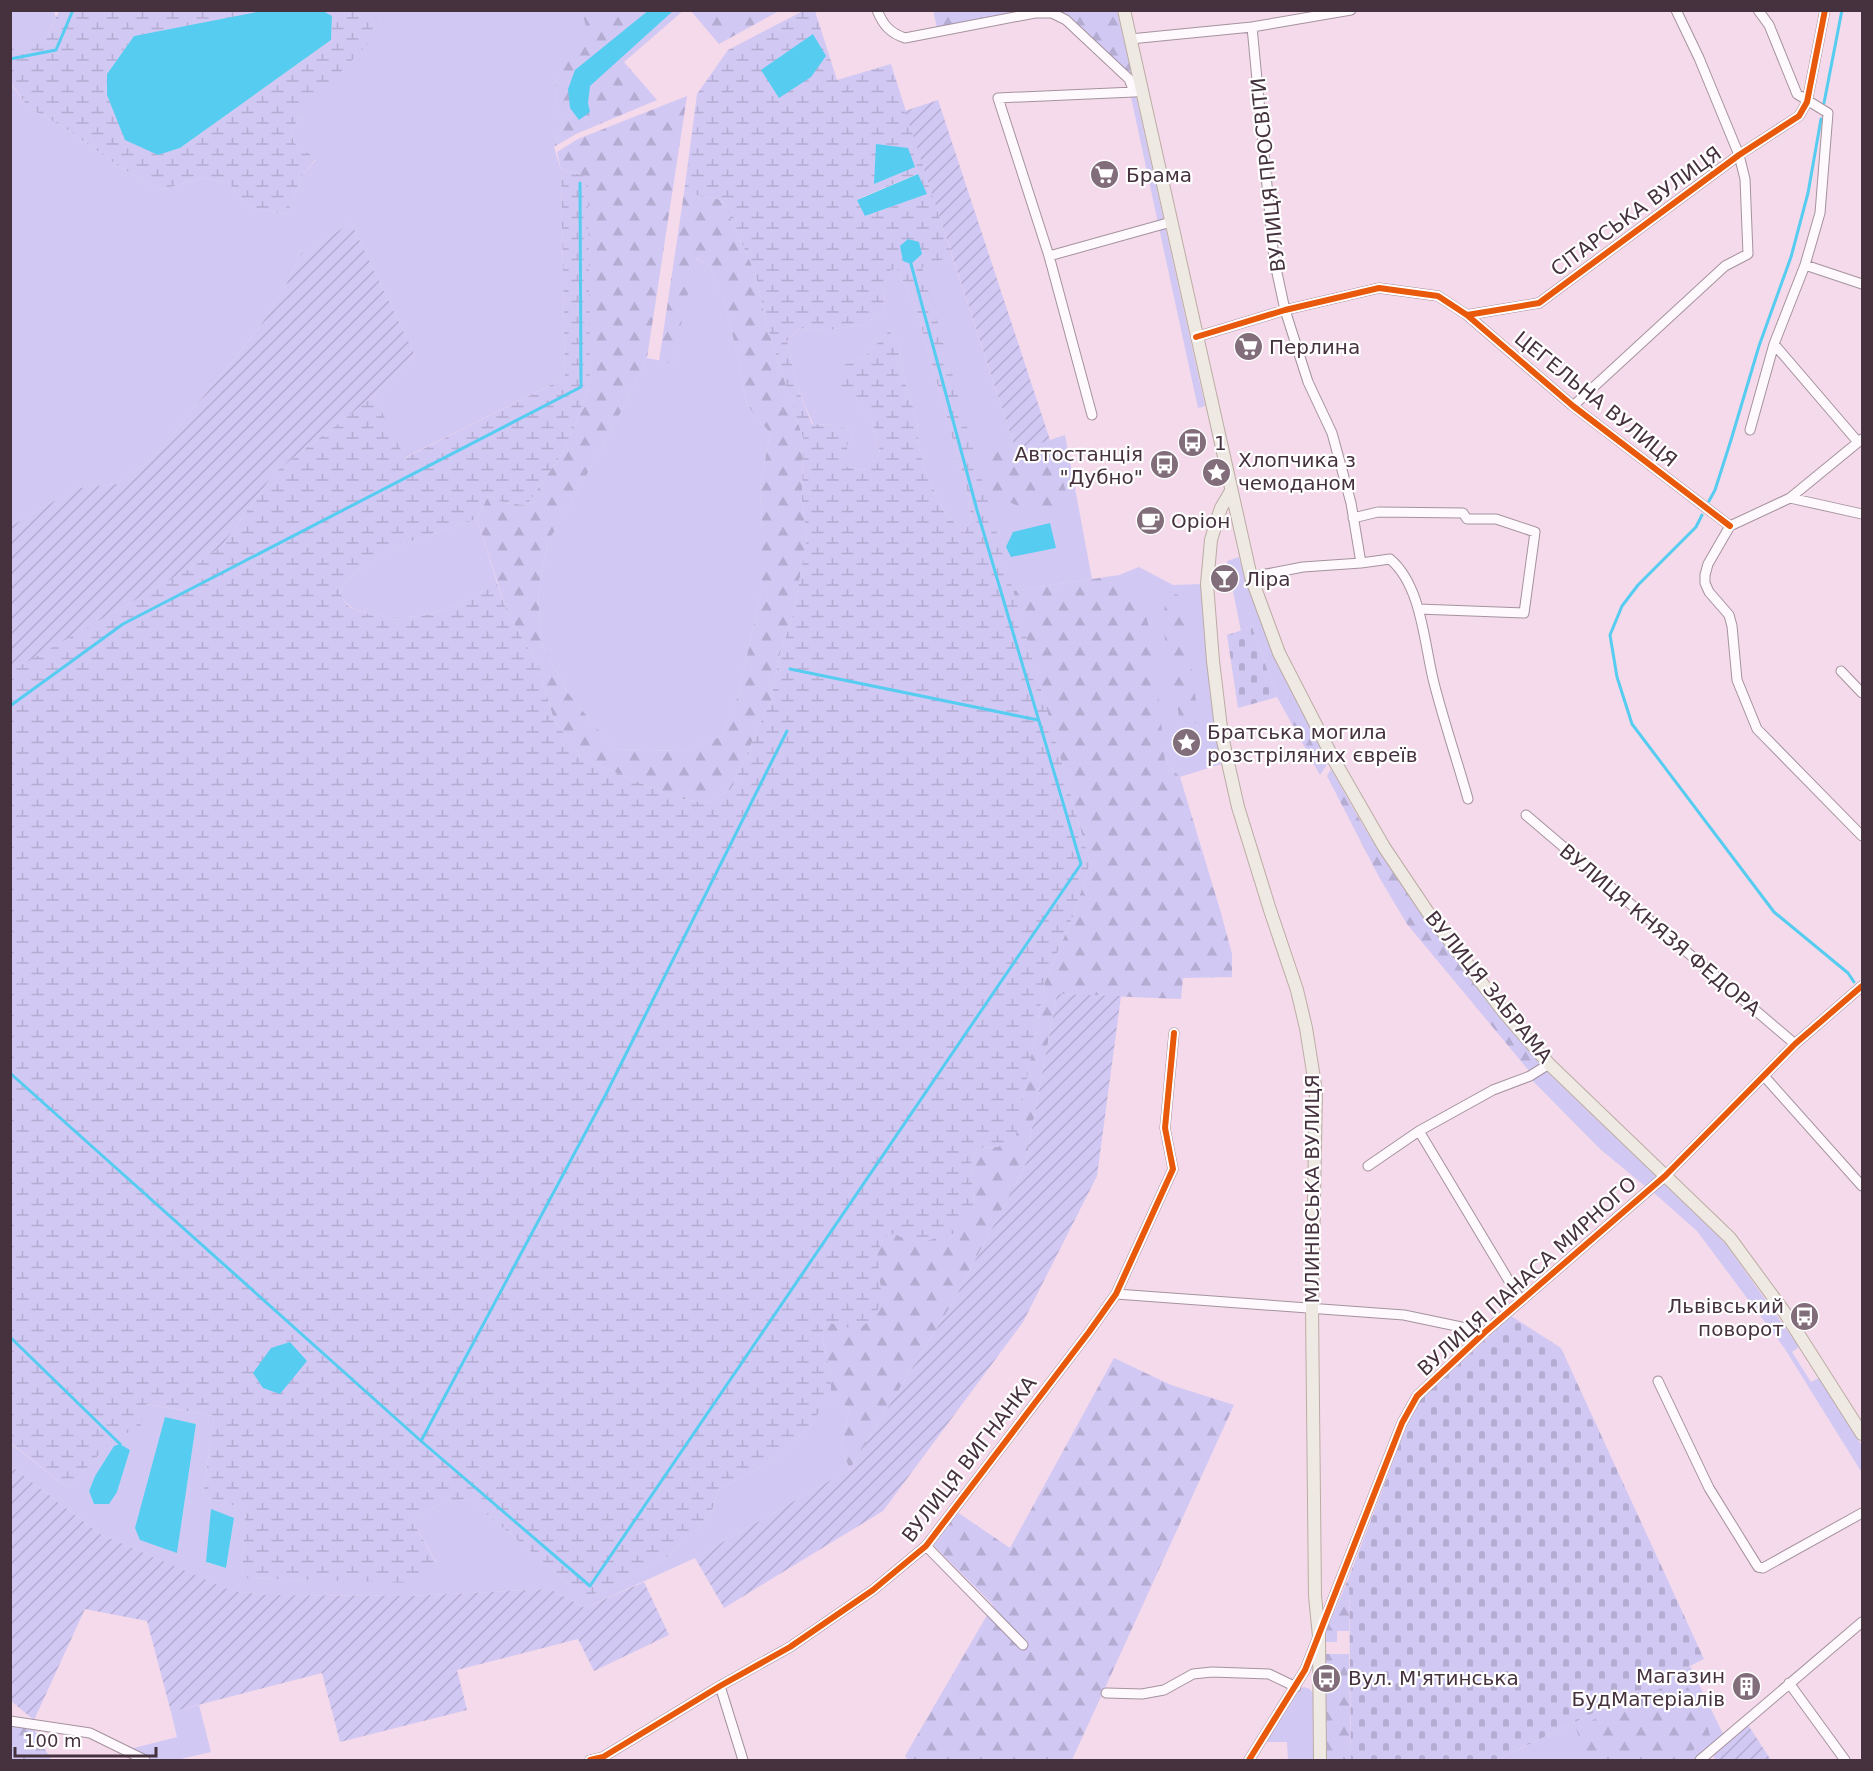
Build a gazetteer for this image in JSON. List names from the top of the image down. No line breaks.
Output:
{"streets":{"main road":["ВУЛИЦЯ ЗАБРАМА","МЛИНІВСЬКА ВУЛИЦЯ"],"street":["ВУЛИЦЯ ПРОСВІТИ","СІТАРСЬКА ВУЛИЦЯ","ЦЕГЕЛЬНА ВУЛИЦЯ","ВУЛИЦЯ КНЯЗЯ ФЕДОРА","ВУЛИЦЯ ПАНАСА МИРНОГО","ВУЛИЦЯ ВИГНАНКА"]},"crossings":[["ВУЛИЦЯ ПРОСВІТИ","ЦЕГЕЛЬНА ВУЛИЦЯ"],["СІТАРСЬКА ВУЛИЦЯ","ЦЕГЕЛЬНА ВУЛИЦЯ"],["ЦЕГЕЛЬНА ВУЛИЦЯ","ВУЛИЦЯ ЗАБРАМА"],["ВУЛИЦЯ КНЯЗЯ ФЕДОРА","ВУЛИЦЯ ПАНАСА МИРНОГО"],["ВУЛИЦЯ ЗАБРАМА","МЛИНІВСЬКА ВУЛИЦЯ"],["ВУЛИЦЯ ЗАБРАМА","ВУЛИЦЯ ПАНАСА МИРНОГО"],["МЛИНІВСЬКА ВУЛИЦЯ","ВУЛИЦЯ ПАНАСА МИРНОГО"],["ВУЛИЦЯ ПАНАСА МИРНОГО","ВУЛИЦЯ ВИГНАНКА"]],"places":{"supermarket":["Брама","Перлина"],"bus stop":["1","Автостанція \"Дубно\"","Львівський поворот","Вул. М'ятинська"],"place":["Хлопчика з чемоданом","Братська могила розстріляних євреїв"],"cafe":["Оріон"],"bar":["Ліра"],"building":["Магазин БудМатеріалів"]},"scale_bar":"100 m"}
